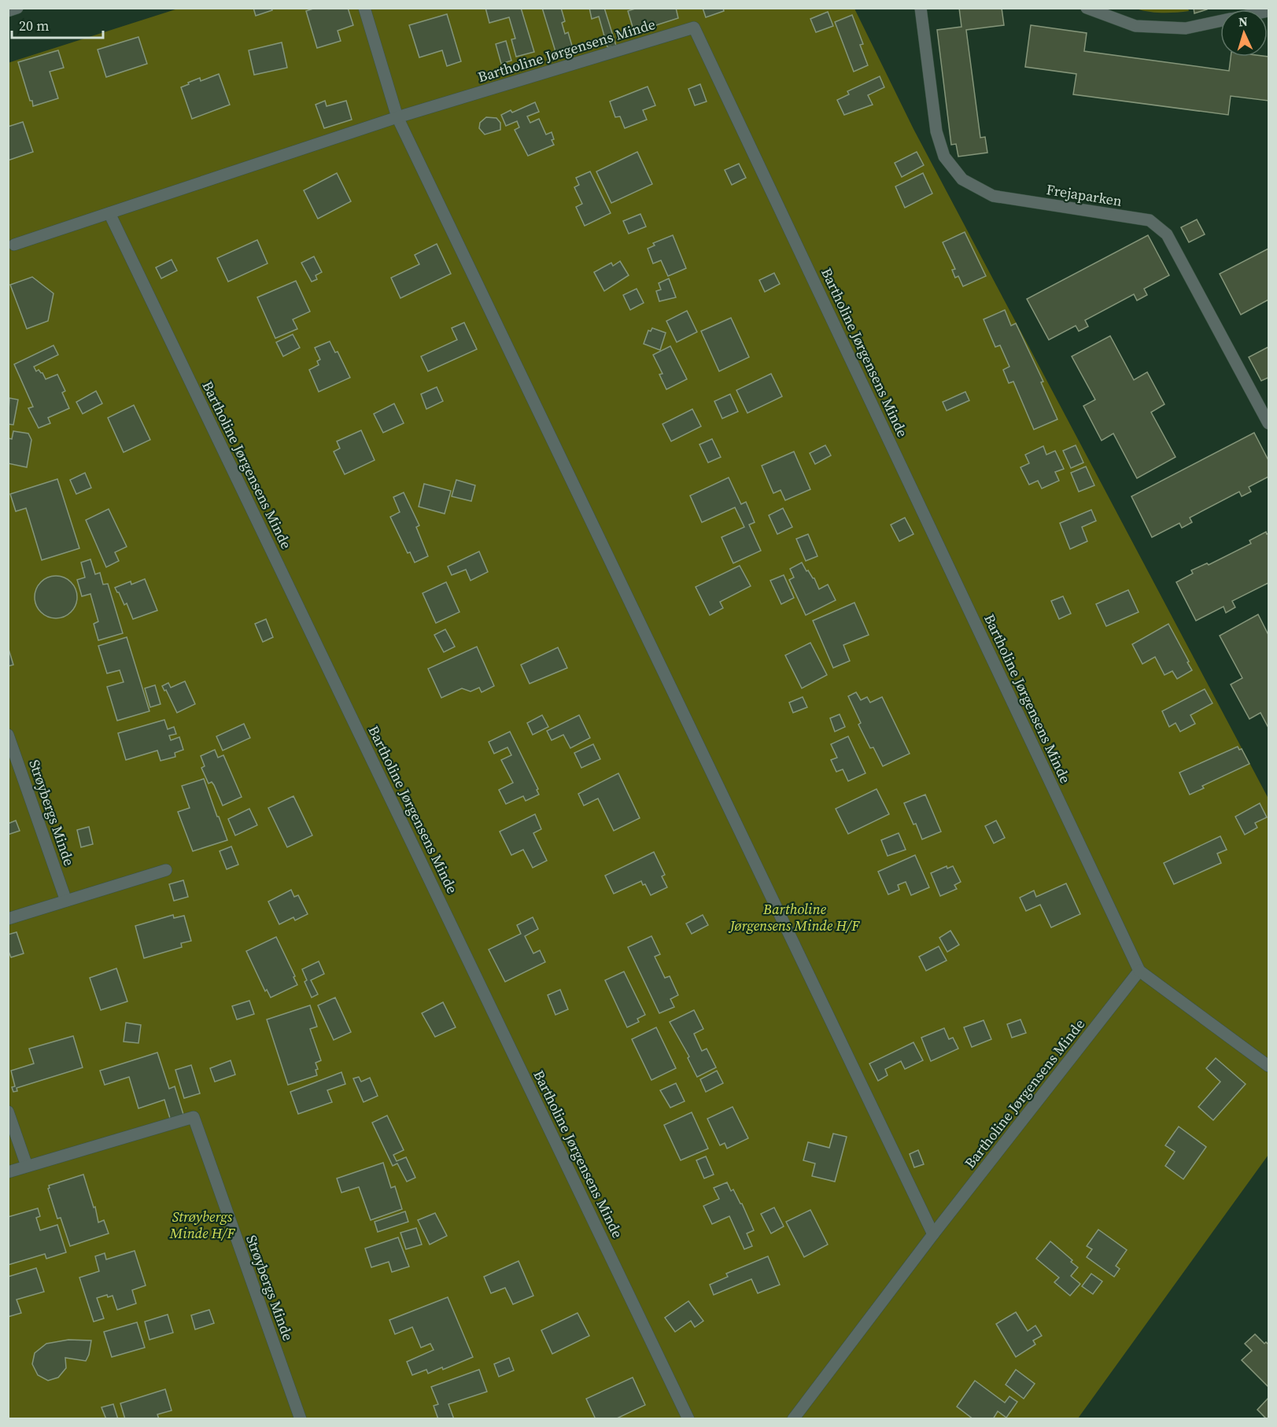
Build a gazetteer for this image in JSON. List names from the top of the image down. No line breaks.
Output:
{"streets":{"street":["Bartholine Jørgensens Minde","Frejaparken","Strøybergs Minde"]},"parks":["Bartholine Jørgensens Minde H/F","Strøybergs Minde H/F"],"scale_bar":"20 m","north":"top"}
